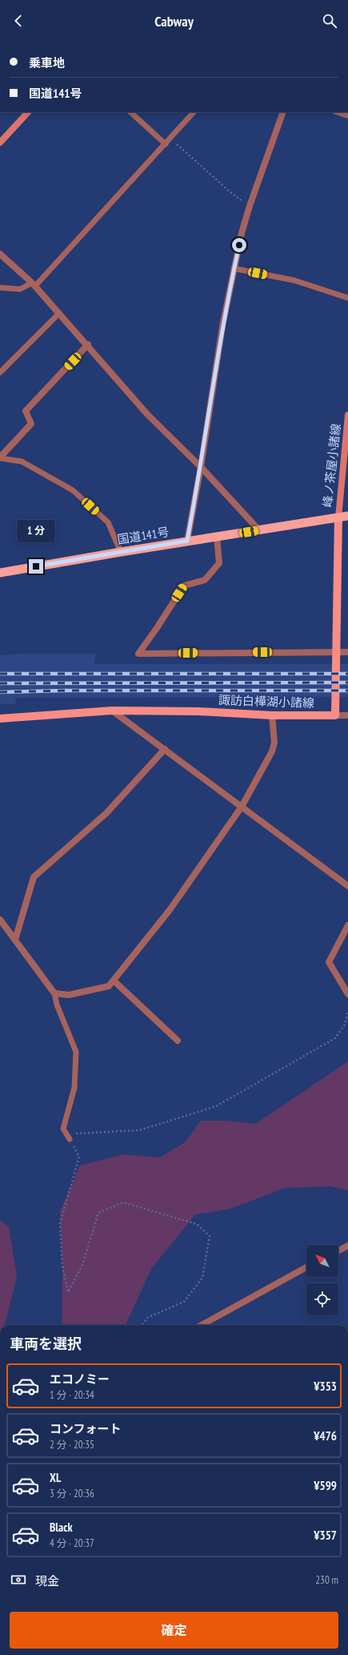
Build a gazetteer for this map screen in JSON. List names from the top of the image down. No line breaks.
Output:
{"streets":{"highway":["国道141号"],"main road":["峰ノ茶屋小諸線","諏訪白樺湖小諸線"]},"crossings":[["峰ノ茶屋小諸線","国道141号"]],"north":"top left","page":{"header":"Cabway","banner":["乗車地","国道141号"],"bubble":"1 分","heading":"車両を選択","list":[{"name":"エコノミー","note":"1 分 · 20:34","value":"¥353"},{"name":"コンフォート","note":"2 分 · 20:35","value":"¥476"},{"name":"XL","note":"3 分 · 20:36","value":"¥599"},{"name":"Black","note":"4 分 · 20:37","value":"¥357"}],"pay":["現金","230 m"],"buttons":"確定"}}
